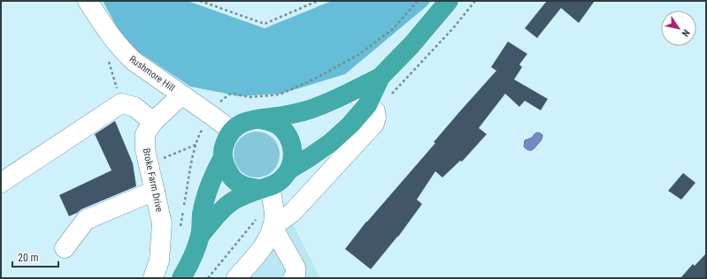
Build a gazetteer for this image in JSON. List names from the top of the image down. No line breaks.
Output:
{"streets":{"street":["Rushmore Hill","Broke Farm Drive"]},"crossings":[["Rushmore Hill","Broke Farm Drive"]],"scale_bar":"20 m","north":"bottom right"}
